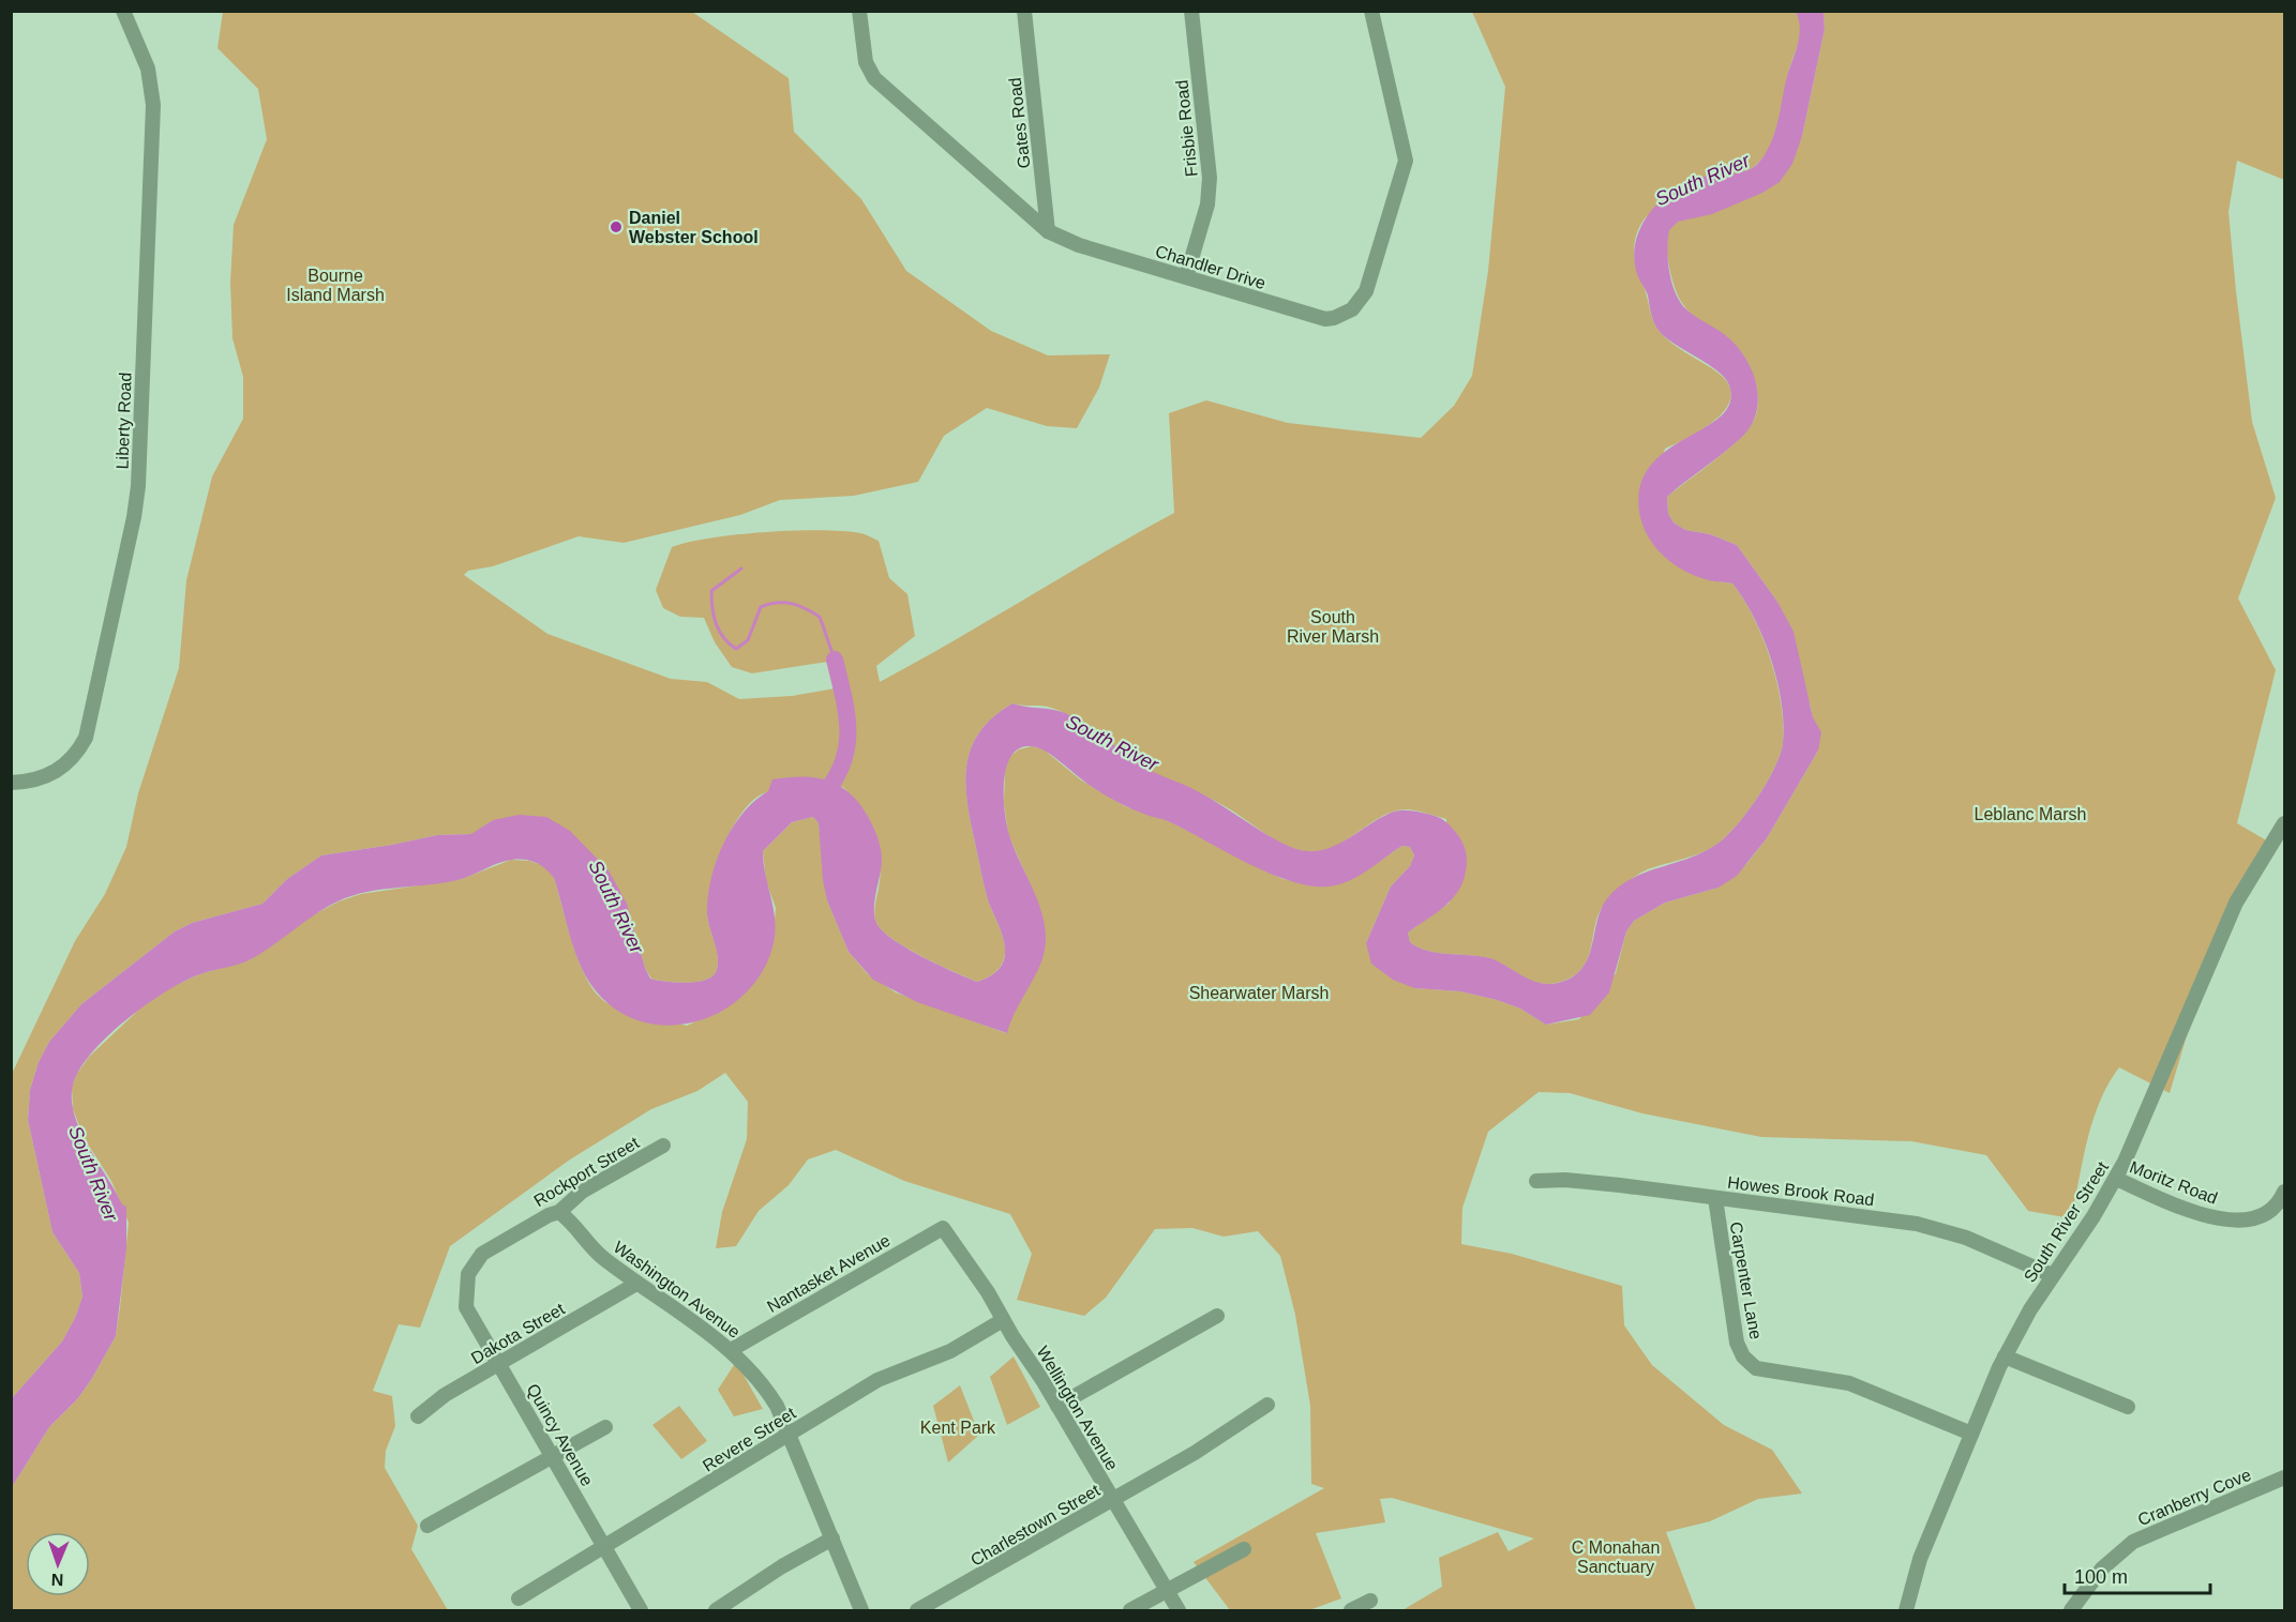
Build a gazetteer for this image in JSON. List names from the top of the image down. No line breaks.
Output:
{"streets":{"street":["Gates Road","Frisbie Road","Chandler Drive","Liberty Road","Rockport Street","Moritz Road","Howes Brook Road","South River Street","Nantasket Avenue","Carpenter Lane","Washington Avenue","Dakota Street","Wellington Avenue","Quincy Avenue","Revere Street","Cranberry Cove","Charlestown Street"]},"crossings":[["Gates Road","Chandler Drive"],["Frisbie Road","Chandler Drive"],["Rockport Street","Washington Avenue"],["Rockport Street","Quincy Avenue"],["Moritz Road","South River Street"],["Howes Brook Road","South River Street"],["Howes Brook Road","Carpenter Lane"],["South River Street","Carpenter Lane"],["Nantasket Avenue","Washington Avenue"],["Nantasket Avenue","Wellington Avenue"],["Washington Avenue","Dakota Street"],["Washington Avenue","Revere Street"],["Dakota Street","Quincy Avenue"],["Wellington Avenue","Revere Street"],["Wellington Avenue","Charlestown Street"],["Quincy Avenue","Revere Street"]],"water":["South River"],"parks":["Bourne Island Marsh","South River Marsh","Leblanc Marsh","Shearwater Marsh","Kent Park","C Monahan Sanctuary"],"places":["Daniel Webster School"],"scale_bar":"100 m","north":"bottom"}
